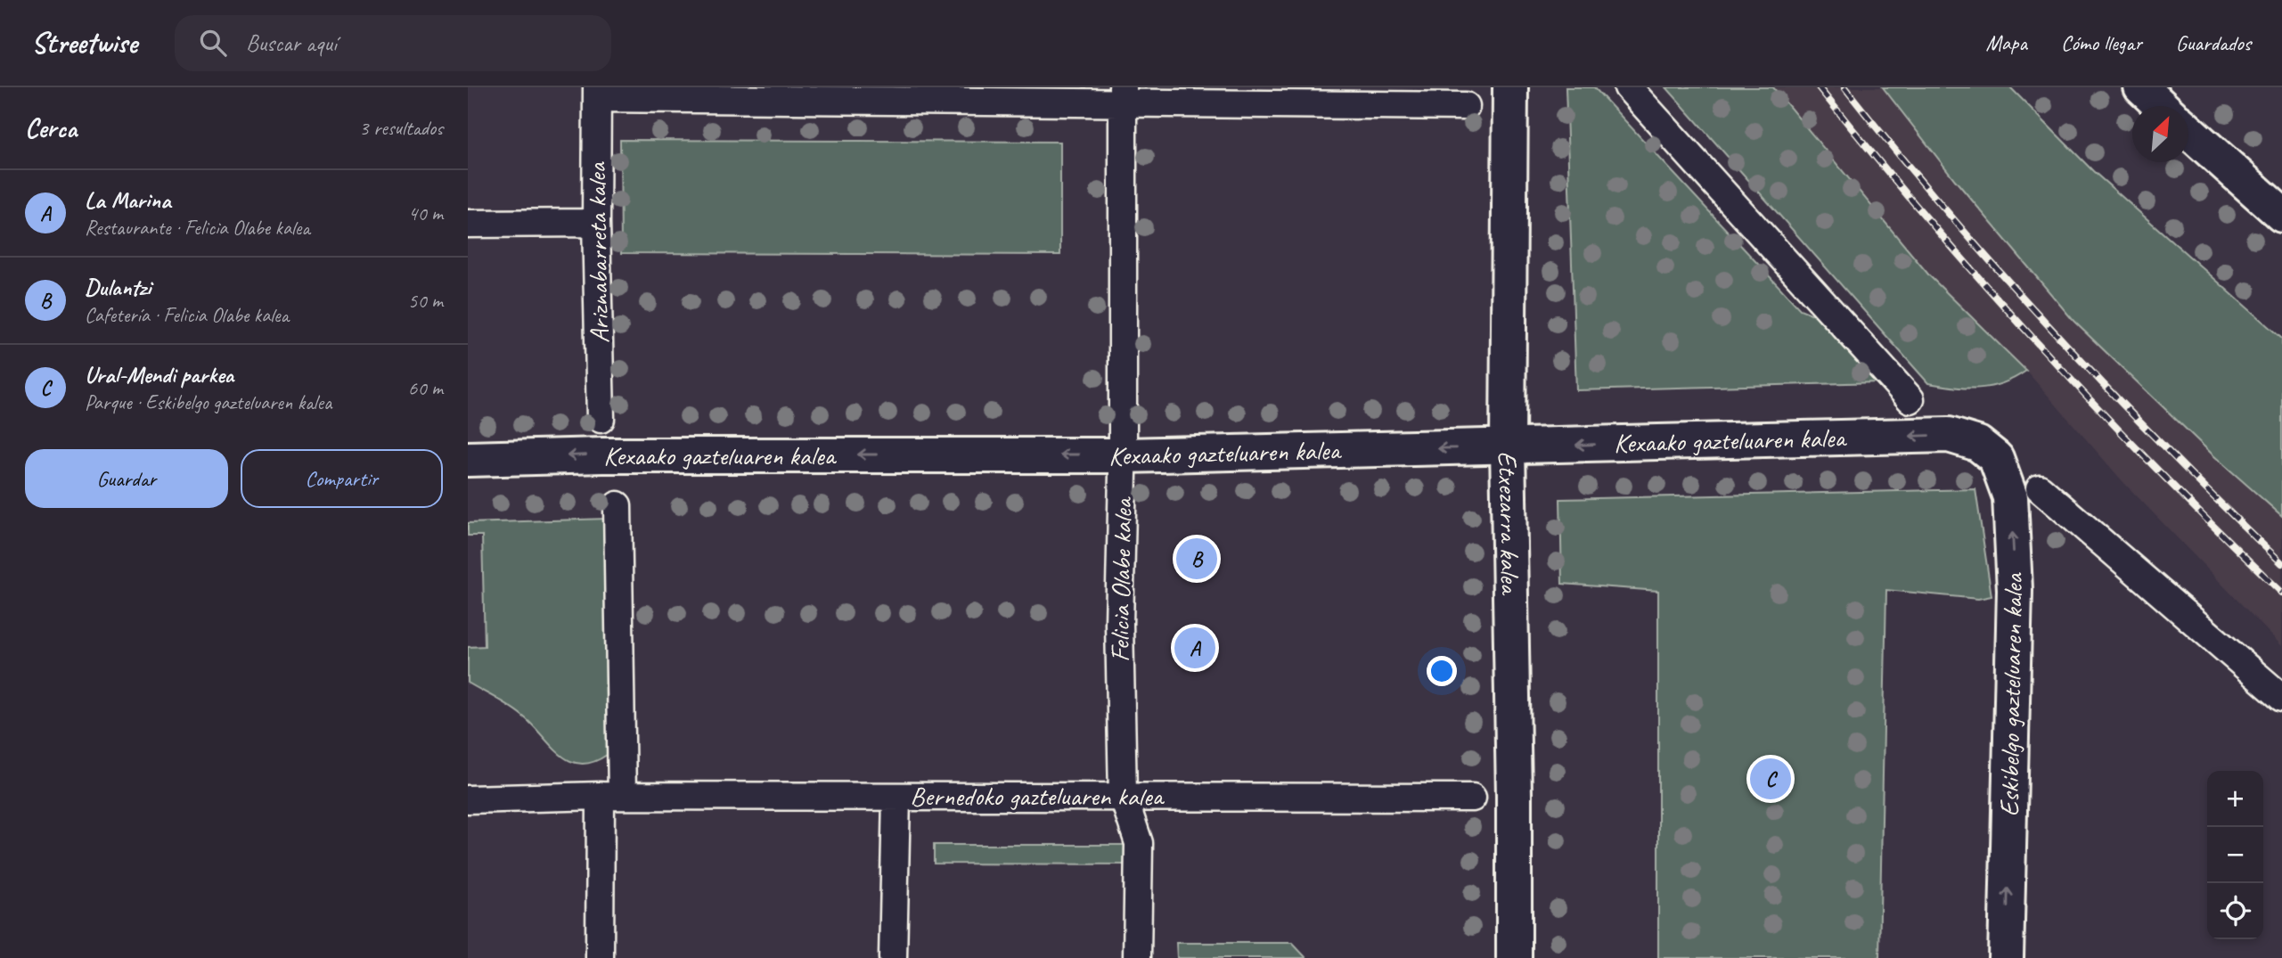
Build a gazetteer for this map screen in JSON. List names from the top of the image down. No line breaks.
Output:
{"streets":{"street":["Ariznabarreta kalea","Kexaako gazteluaren kalea","Etxezarra kalea","Felicia Olabe kalea","Eskibelgo gazteluaren kalea","Bernedoko gazteluaren kalea"]},"crossings":[["Kexaako gazteluaren kalea","Etxezarra kalea"],["Kexaako gazteluaren kalea","Felicia Olabe kalea"],["Kexaako gazteluaren kalea","Eskibelgo gazteluaren kalea"],["Felicia Olabe kalea","Bernedoko gazteluaren kalea"]],"one_way":["Kexaako gazteluaren kalea","Eskibelgo gazteluaren kalea"],"north":"top right","page":{"header":"Streetwise","search":"Buscar aquí","nav":["Mapa","Cómo llegar","Guardados"],"heading":["Cerca","3 resultados"],"list":[{"mark":"A","name":"La Marina","note":"Restaurante · Felicia Olabe kalea","value":"40 m"},{"mark":"B","name":"Dulantzi","note":"Cafetería · Felicia Olabe kalea","value":"50 m"},{"mark":"C","name":"Ural-Mendi parkea","note":"Parque · Eskibelgo gazteluaren kalea","value":"60 m"}],"buttons":["Guardar","Compartir"],"pins":["B","A","C"],"map_buttons":["+","−"]}}
